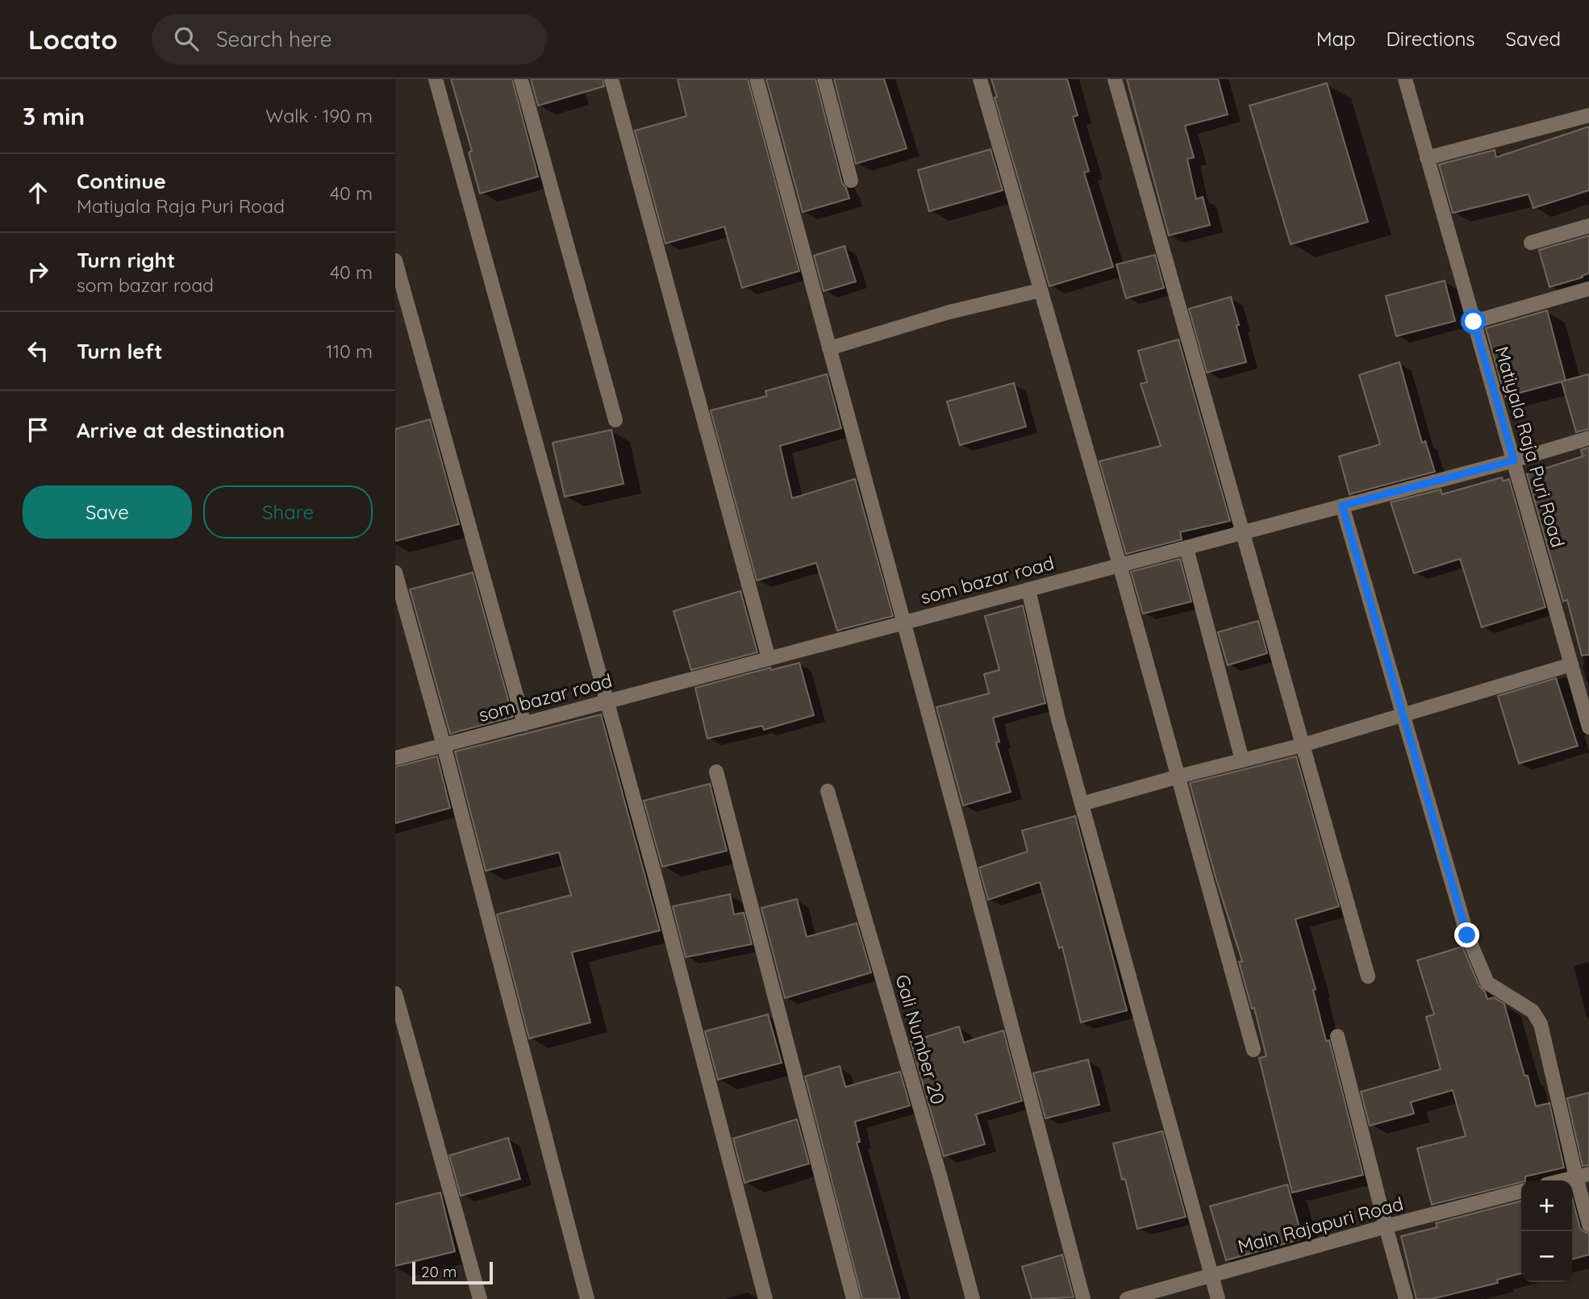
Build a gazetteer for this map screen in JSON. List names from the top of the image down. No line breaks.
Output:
{"streets":{"street":["Matiyala Raja Puri Road","som bazar road","Gali Number 20","Main Rajapuri Road"]},"crossings":[["Matiyala Raja Puri Road","som bazar road"]],"scale_bar":"20 m","page":{"header":"Locato","search":"Search here","nav":["Map","Directions","Saved"],"heading":["3 min","Walk · 190 m"],"list":[["Continue","Matiyala Raja Puri Road","40 m"],["Turn right","som bazar road","40 m"],["Turn left","110 m"],"Arrive at destination"],"buttons":["Save","Share"],"map_buttons":["+","−"],"scale":"20 m"}}
